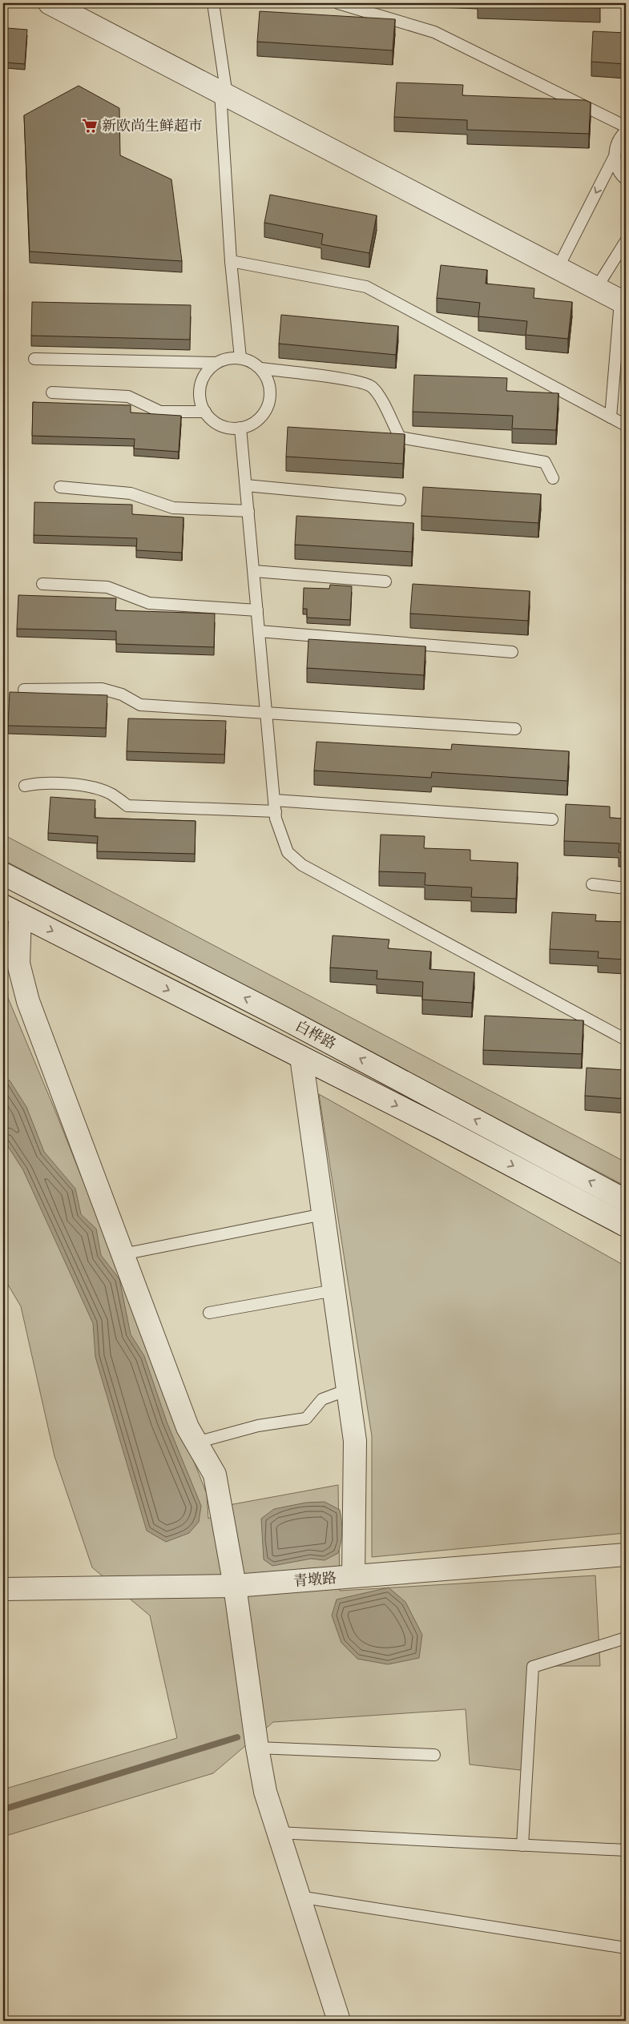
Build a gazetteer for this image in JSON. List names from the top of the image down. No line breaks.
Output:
{"streets":{"street":["白桦路","青墩路"]},"places":{"supermarket":["新欧尚生鲜超市"]}}
